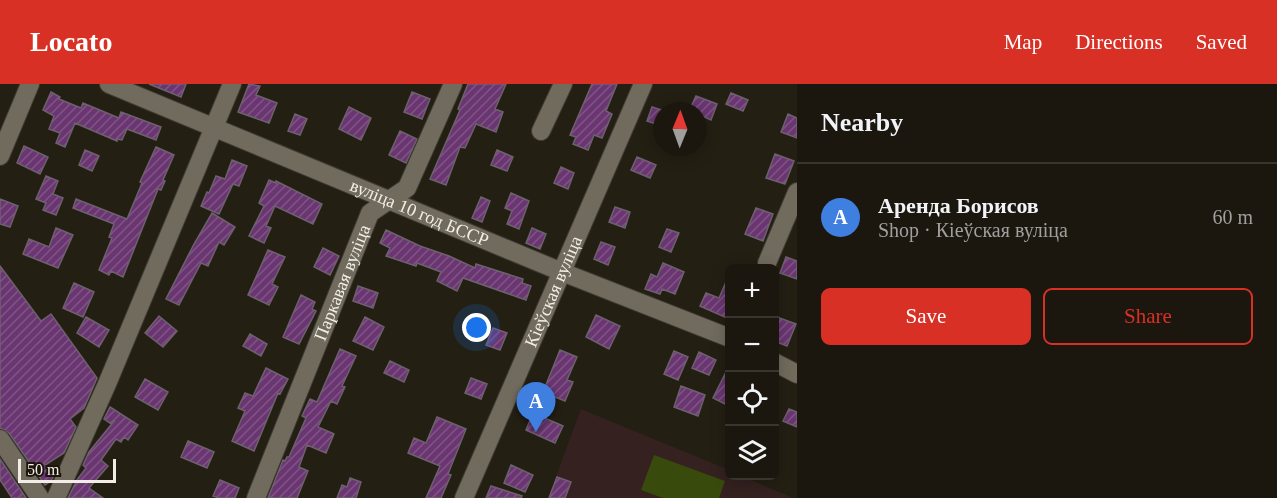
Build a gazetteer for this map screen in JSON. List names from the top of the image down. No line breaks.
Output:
{"streets":{"street":["вуліца 10 год БССР","Паркавая вуліца","Кіеўская вуліца"]},"crossings":[["вуліца 10 год БССР","Паркавая вуліца"],["вуліца 10 год БССР","Кіеўская вуліца"]],"scale_bar":"50 m","north":"top","page":{"header":"Locato","nav":["Map","Directions","Saved"],"heading":"Nearby","list":[{"mark":"A","name":"Аренда Борисов","note":"Shop · Кіеўская вуліца","value":"60 m"}],"map_buttons":["+","−"],"buttons":["Save","Share"],"pins":"A","scale":"50 m"}}
